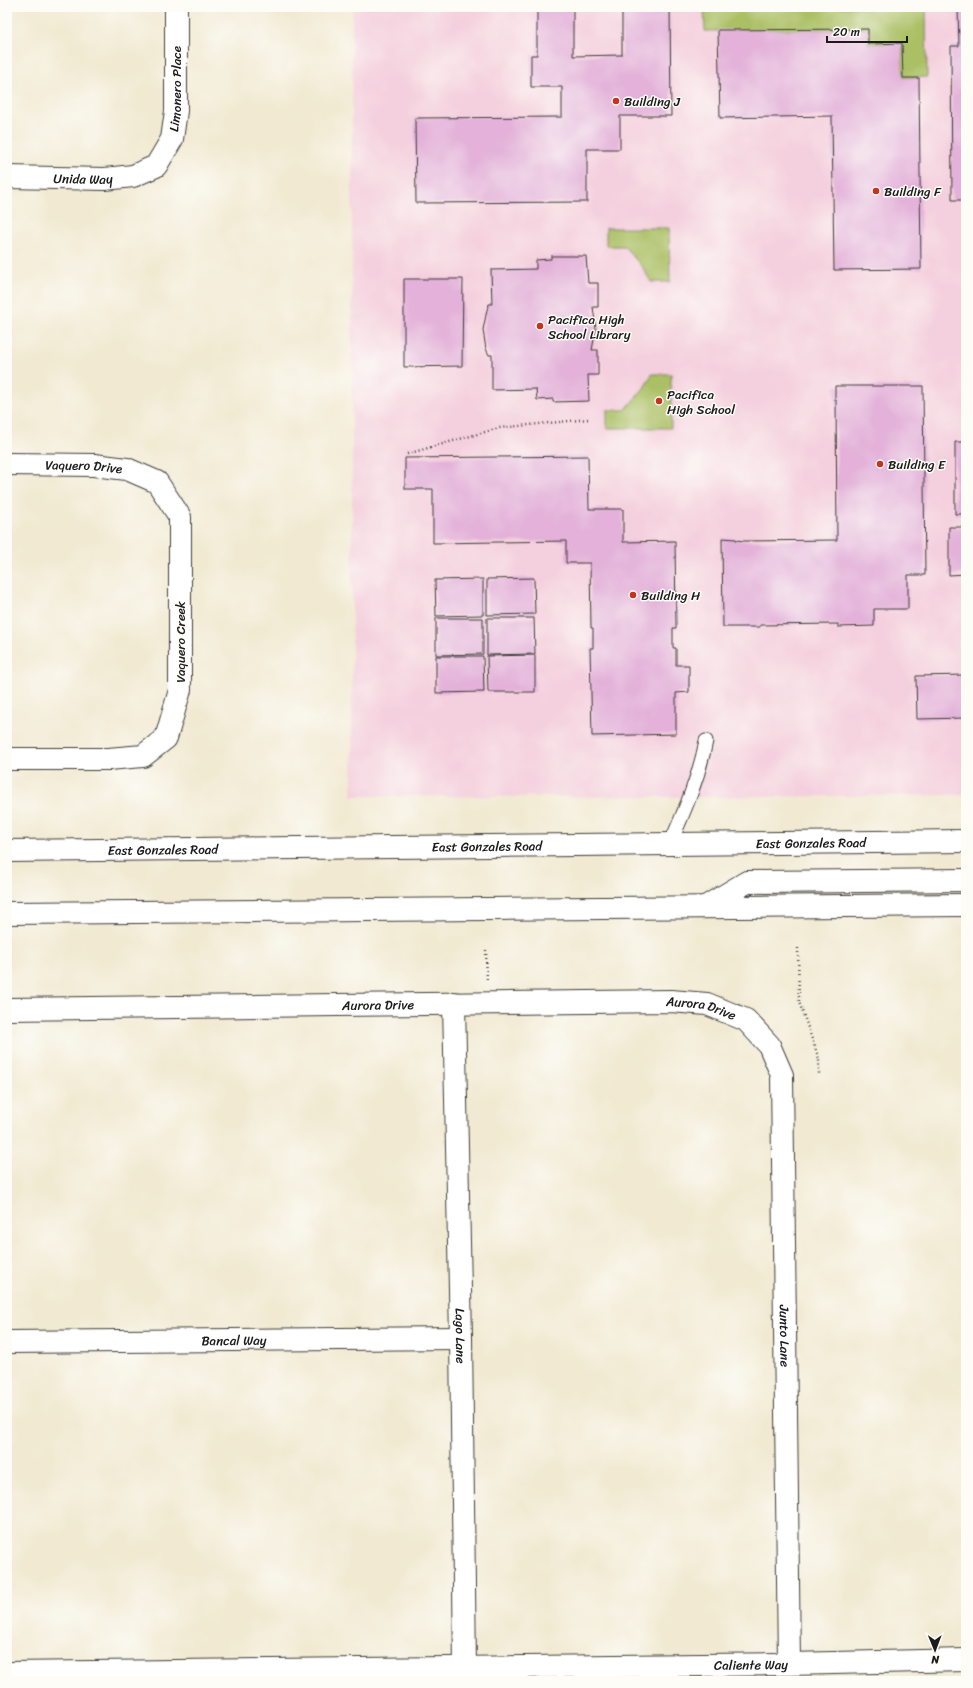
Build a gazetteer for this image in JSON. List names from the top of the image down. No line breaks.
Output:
{"streets":{"street":["Limonero Place","Unida Way","Vaquero Drive","Vaquero Creek","East Gonzales Road","Aurora Drive","Lago Lane","Junto Lane","Bancal Way","Caliente Way"]},"crossings":[["Limonero Place","Unida Way"],["Vaquero Drive","Vaquero Creek"],["Aurora Drive","Lago Lane"],["Aurora Drive","Junto Lane"],["Lago Lane","Bancal Way"],["Lago Lane","Caliente Way"],["Junto Lane","Caliente Way"]],"places":["Building J","Building F","Pacifica High School Library","Pacifica High School","Building E","Building H"],"scale_bar":"20 m","north":"bottom"}
